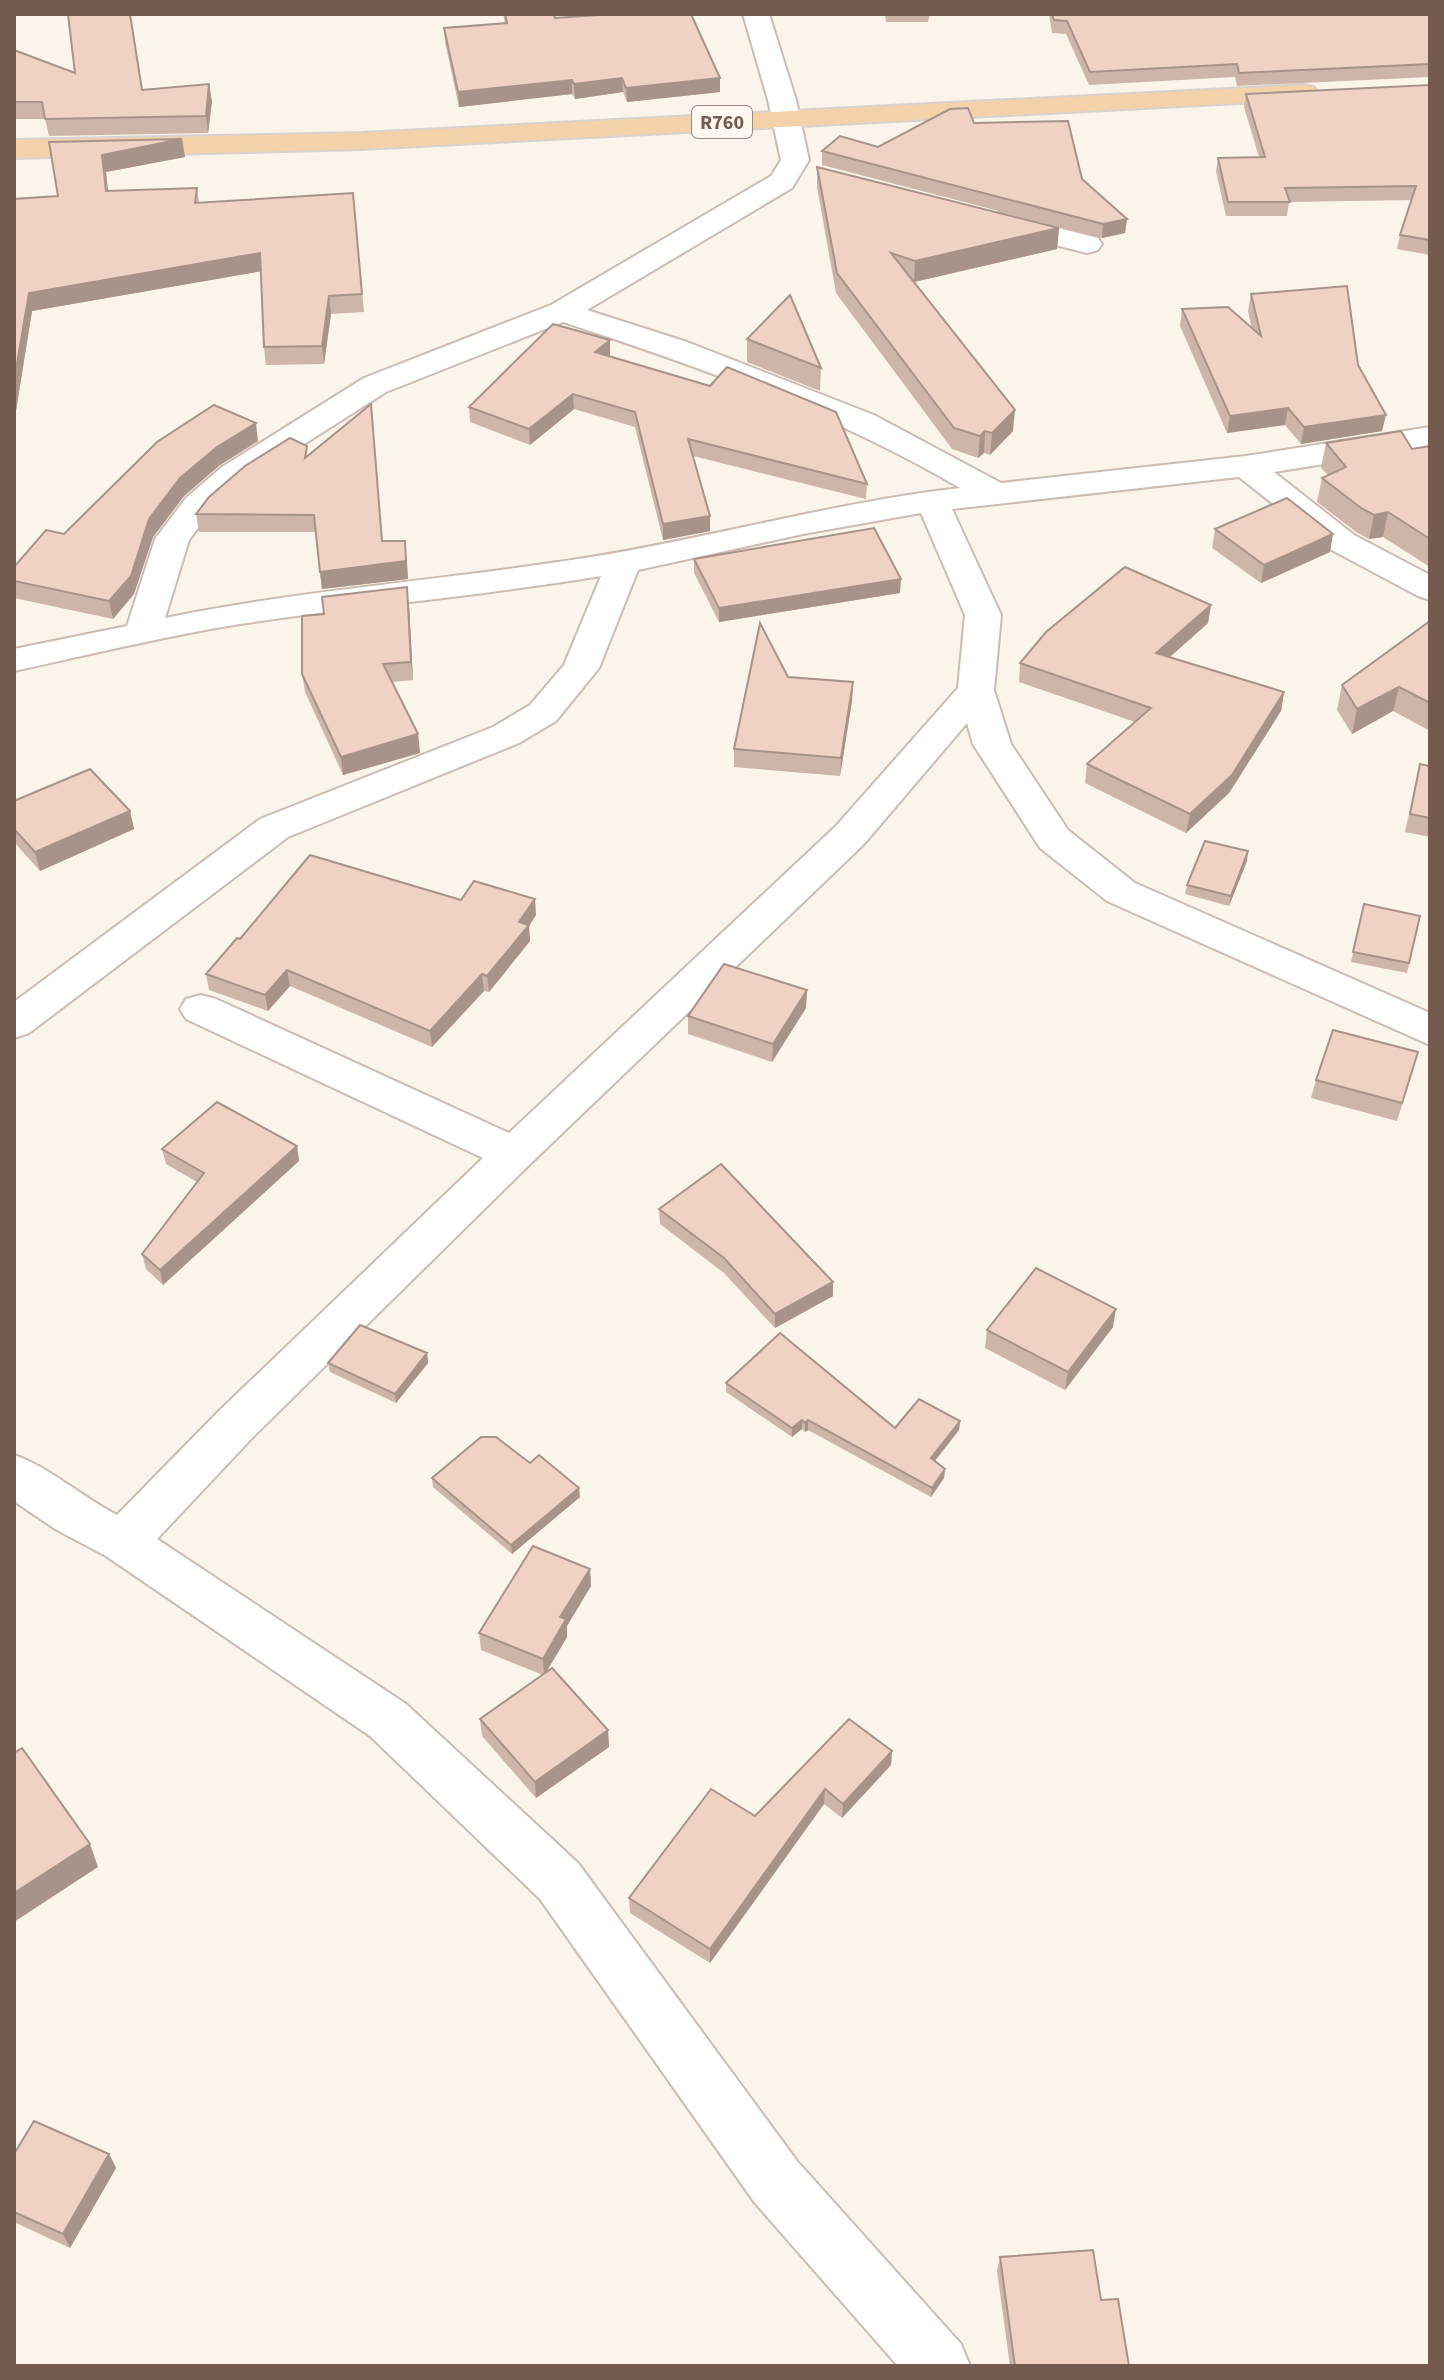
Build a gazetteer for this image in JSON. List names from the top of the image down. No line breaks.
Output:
{"streets":{"main road":["R760"]}}
